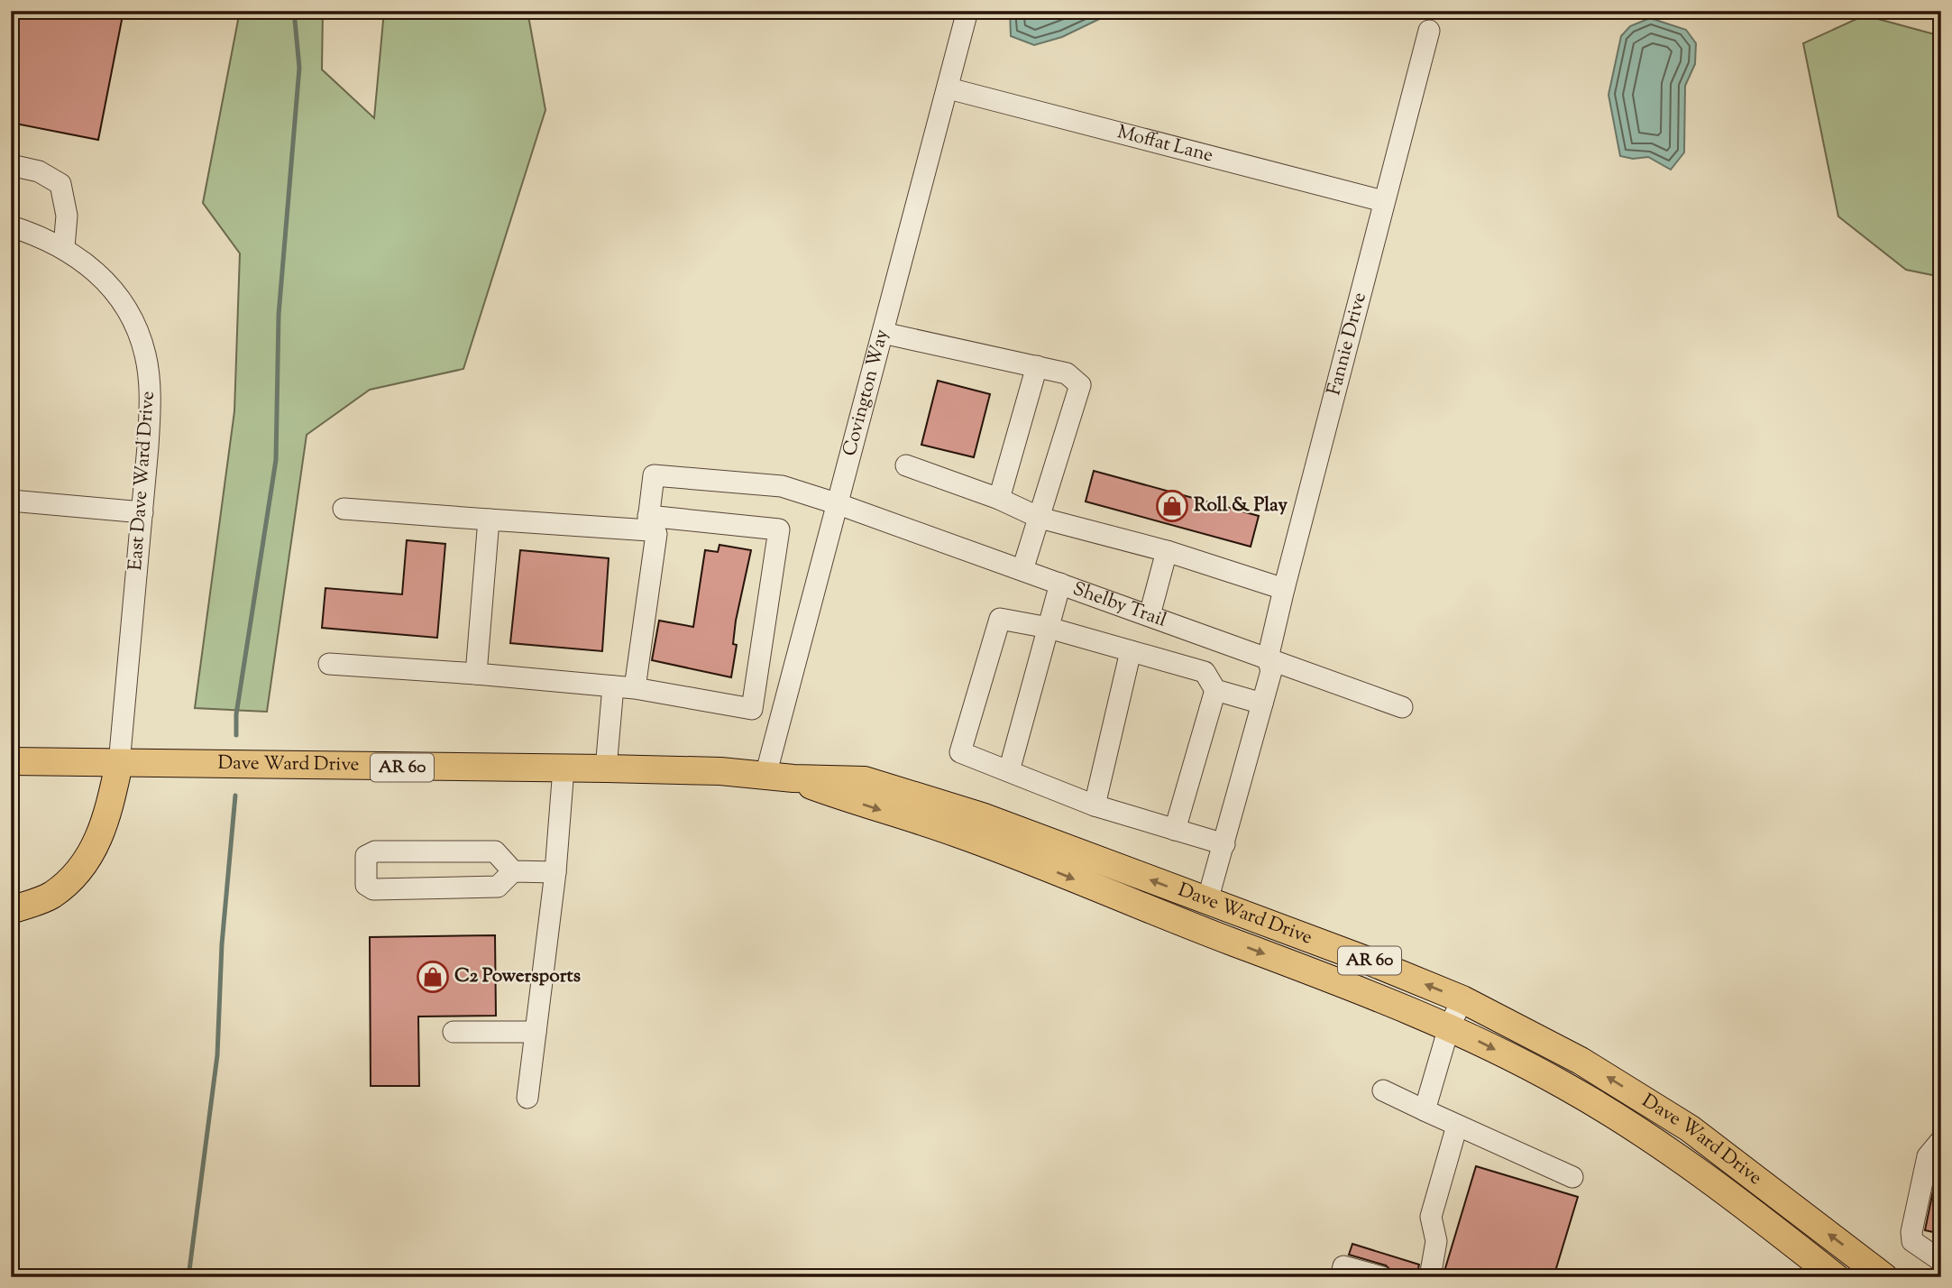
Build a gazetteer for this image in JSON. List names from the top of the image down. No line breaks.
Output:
{"streets":{"main road":["Dave Ward Drive","AR 60"],"street":["Moffat Lane","Fannie Drive","Covington Way","East Dave Ward Drive","Shelby Trail"]},"crossings":[["Moffat Lane","Fannie Drive"],["Moffat Lane","Covington Way"],["Fannie Drive","Shelby Trail"],["Fannie Drive","Dave Ward Drive"],["Covington Way","Shelby Trail"],["Covington Way","Dave Ward Drive"],["East Dave Ward Drive","Dave Ward Drive"]],"places":{"shop":["Roll & Play","C2 Powersports"]}}
